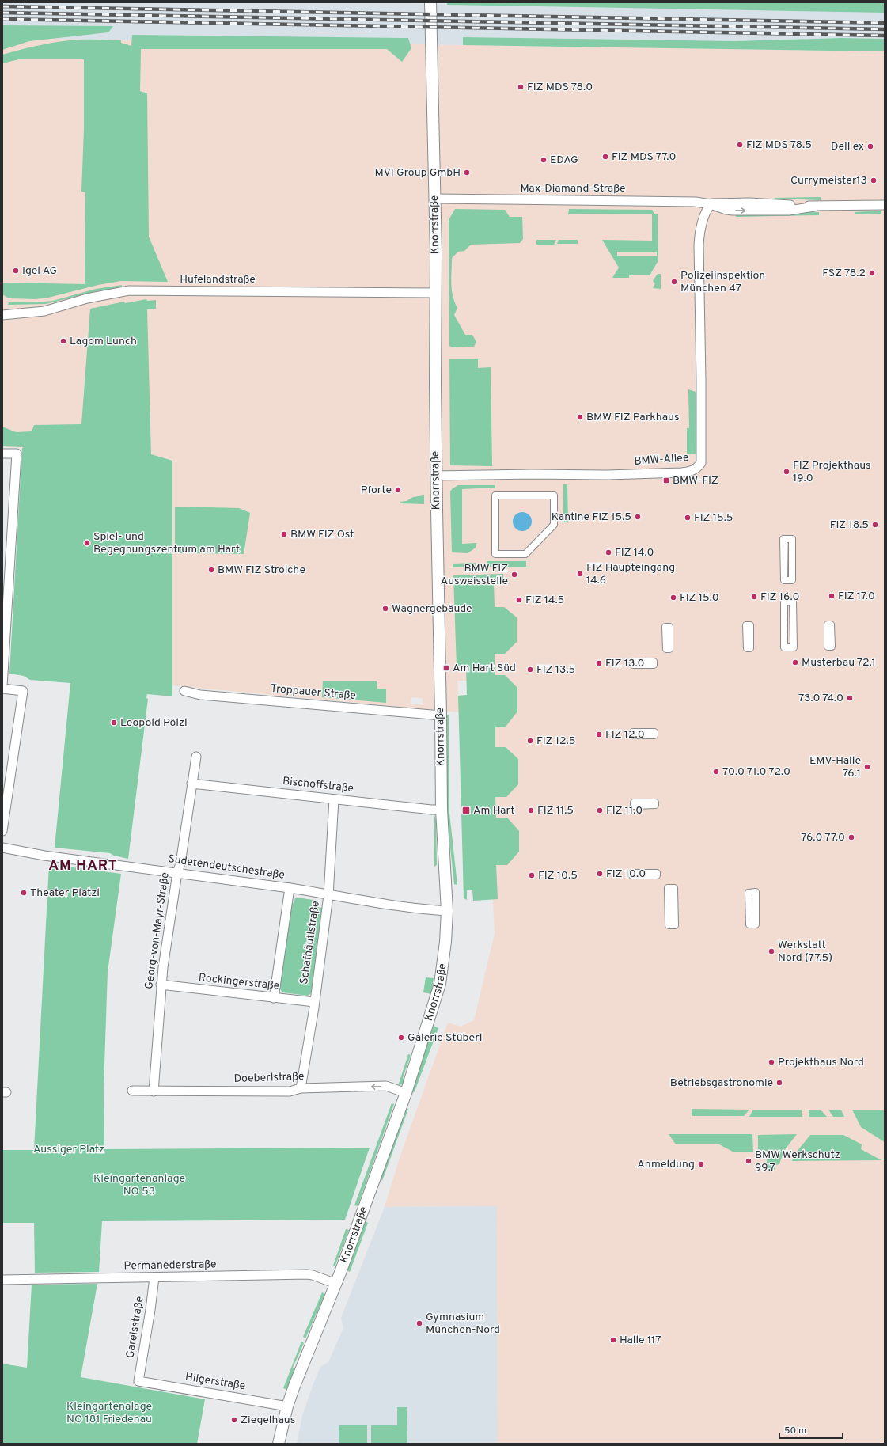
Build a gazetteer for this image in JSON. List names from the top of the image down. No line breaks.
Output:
{"streets":{"street":["Max-Diamand-Straße","Knorrstraße","Hufelandstraße","BMW-Allee","Troppauer Straße","Bischoffstraße","Sudetendeutschestraße","Georg-von-Mayr-Straße","Schafhäutlstraße","Rockingerstraße","Doeberlstraße","Permanederstraße","Gareisstraße","Hilgerstraße"]},"crossings":[["Max-Diamand-Straße","Knorrstraße"],["Max-Diamand-Straße","BMW-Allee"],["Knorrstraße","Hufelandstraße"],["Knorrstraße","BMW-Allee"],["Knorrstraße","Troppauer Straße"],["Knorrstraße","Bischoffstraße"],["Knorrstraße","Sudetendeutschestraße"],["Knorrstraße","Doeberlstraße"],["Knorrstraße","Permanederstraße"],["Knorrstraße","Hilgerstraße"],["Bischoffstraße","Georg-von-Mayr-Straße"],["Bischoffstraße","Schafhäutlstraße"],["Sudetendeutschestraße","Georg-von-Mayr-Straße"],["Sudetendeutschestraße","Schafhäutlstraße"],["Georg-von-Mayr-Straße","Rockingerstraße"],["Georg-von-Mayr-Straße","Doeberlstraße"],["Schafhäutlstraße","Rockingerstraße"],["Schafhäutlstraße","Doeberlstraße"],["Permanederstraße","Gareisstraße"],["Gareisstraße","Hilgerstraße"]],"one_way":["Doeberlstraße"],"districts":["AM HART"],"parks":["Aussiger Platz","Kleingartenanlage NO 53","Kleingartenalage NO 181 Friedenau"],"places":{"other":["FIZ MDS 78.0","FIZ MDS 78.5","Dell ex","FIZ MDS 77.0","EDAG","MVI Group GmbH","Currymeister13","Igel AG","FSZ 78.2","Polizeiinspektion München 47","Lagom Lunch","BMW FIZ Parkhaus","FIZ Projekthaus 19.0","Pforte","Kantine FIZ 15.5","FIZ 15.5","FIZ 18.5","BMW FIZ Ost","Spiel- und Begegnungszentrum am Hart","FIZ 14.0","BMW FIZ Strolche","FIZ Haupteingang 14.6","BMW FIZ Ausweisstelle","FIZ 17.0","FIZ 16.0","FIZ 15.0","FIZ 14.5","Wagnergebäude","Musterbau 72.1","FIZ 13.0","FIZ 13.5","73.0 74.0","Leopold Pölzl","FIZ 12.0","FIZ 12.5","EMV-Halle 76.1","70.0 71.0 72.0","FIZ 11.5","FIZ 11.0","76.0 77.0","FIZ 10.0","FIZ 10.5","Theater Platzl","Werkstatt Nord (77.5)","Galerie Stüberl","Projekthaus Nord","Betriebsgastronomie","BMW Werkschutz 99.7","Anmeldung","Gymnasium München-Nord","Halle 117","Ziegelhaus"],"transit":["BMW-FIZ","Am Hart Süd","Am Hart"]},"scale_bar":"50 m"}
